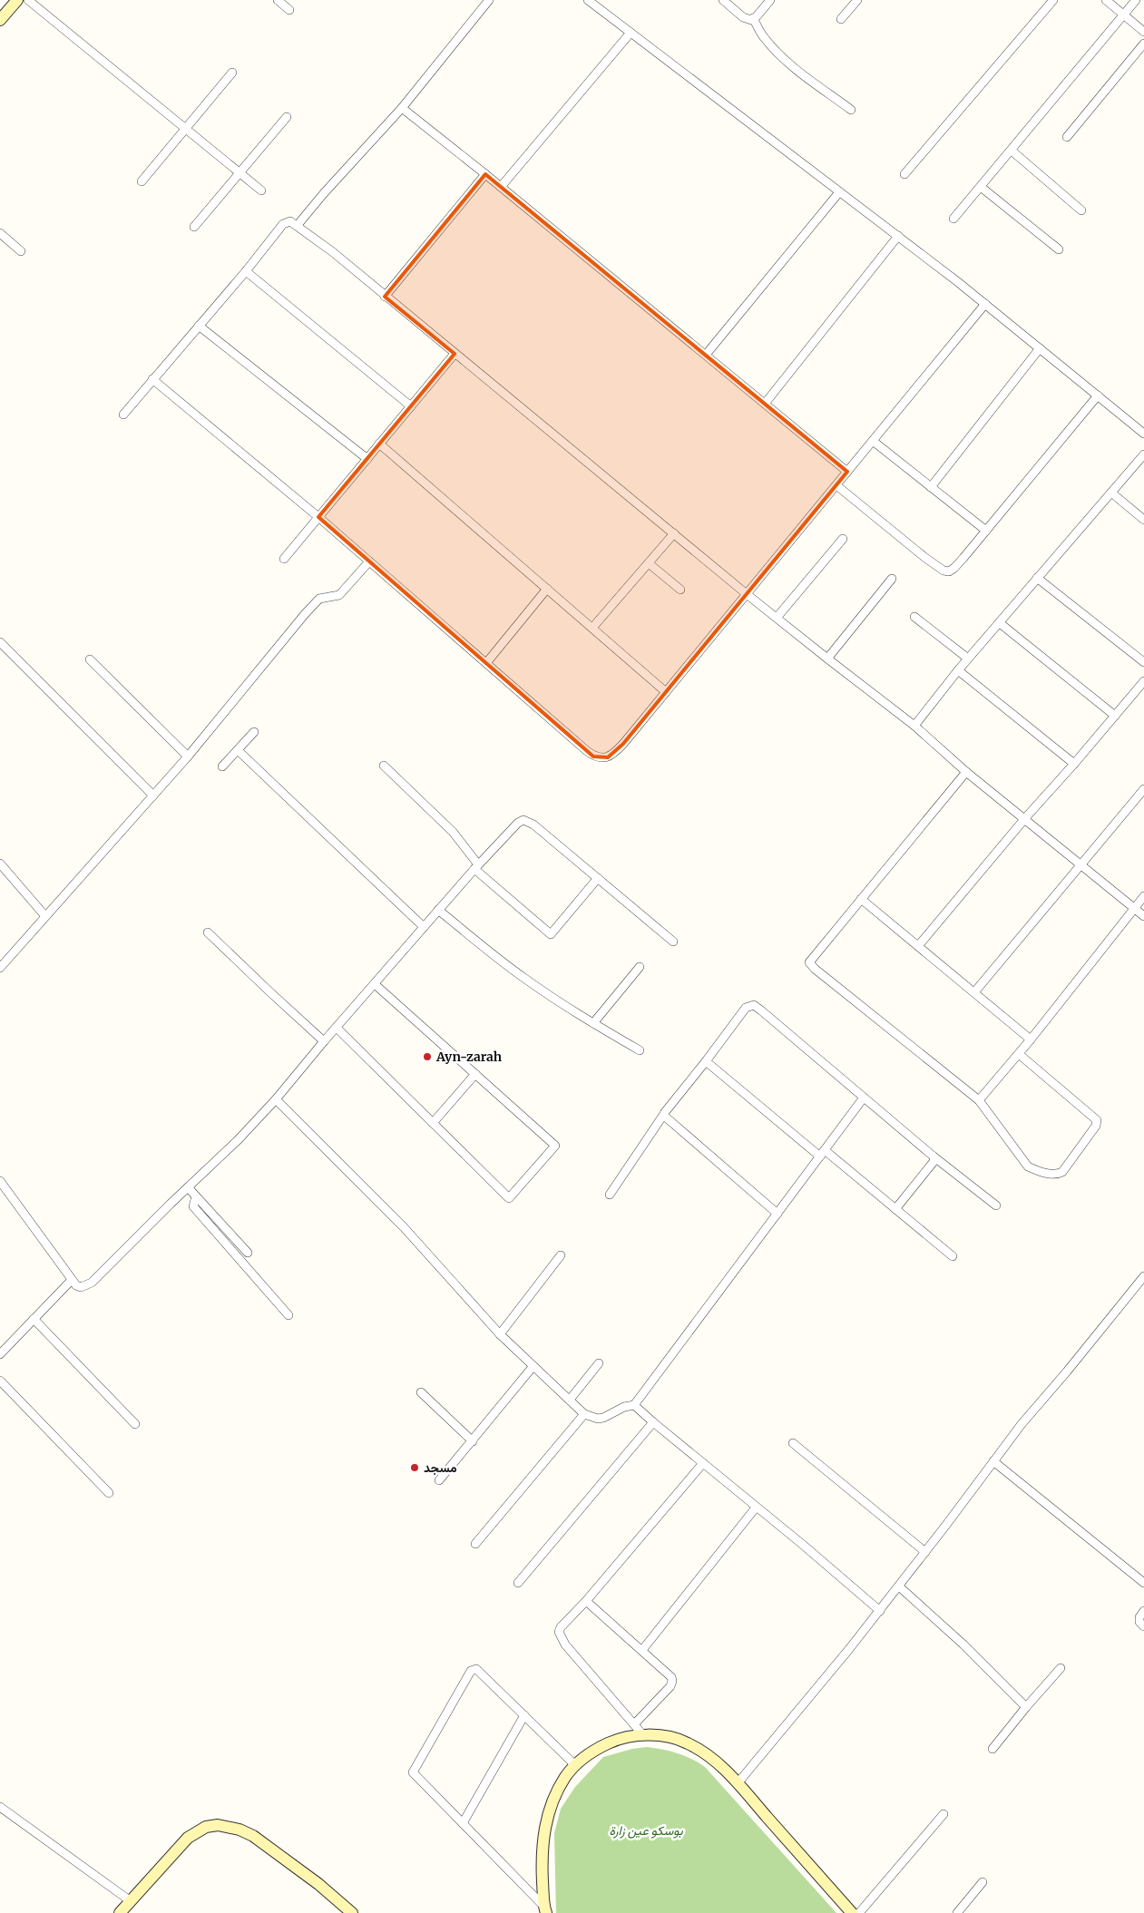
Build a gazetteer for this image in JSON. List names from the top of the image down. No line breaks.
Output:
{"parks":["بوسكو عين زارة"],"places":["Ayn-zarah","مسجد"]}
